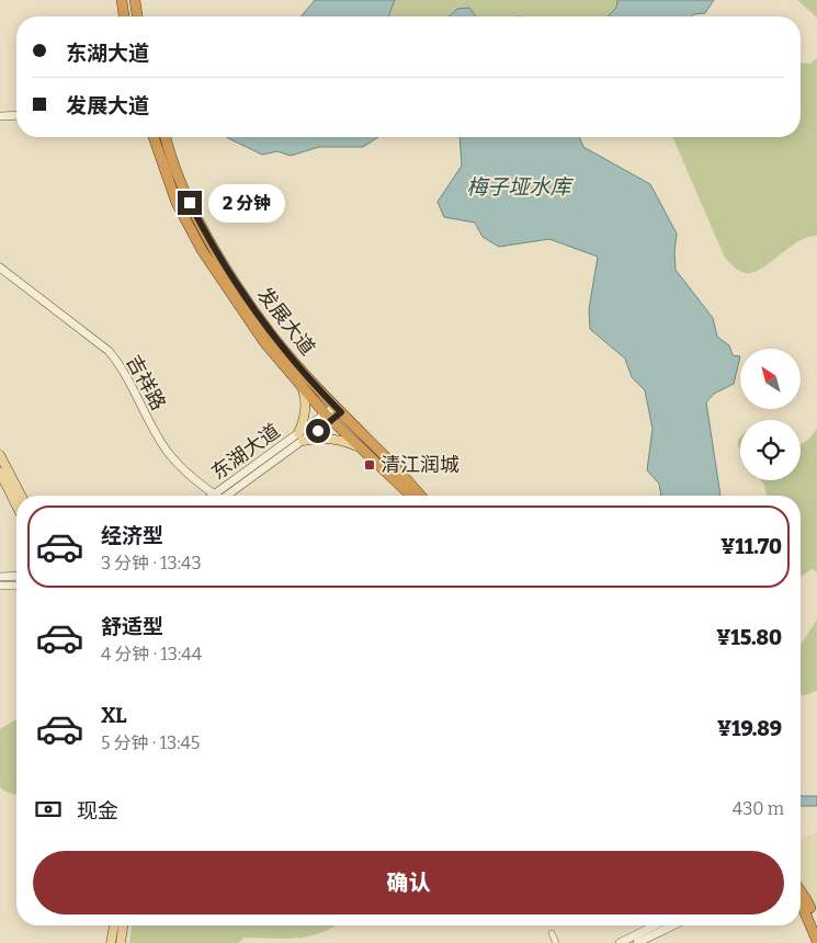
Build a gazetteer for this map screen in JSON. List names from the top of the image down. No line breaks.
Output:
{"streets":{"highway":["发展大道"],"main road":["吉祥路","东湖大道"]},"crossings":[["发展大道","东湖大道"],["吉祥路","东湖大道"]],"water":["梅子垭水库"],"places":{"transit":["清江润城"]},"north":"top left","page":{"banner":["东湖大道","发展大道"],"bubble":"2 分钟","list":[{"name":"经济型","note":"3 分钟 · 13:43","value":"¥11.70"},{"name":"舒适型","note":"4 分钟 · 13:44","value":"¥15.80"},{"name":"XL","note":"5 分钟 · 13:45","value":"¥19.89"}],"pay":["现金","430 m"],"buttons":"确认"}}
